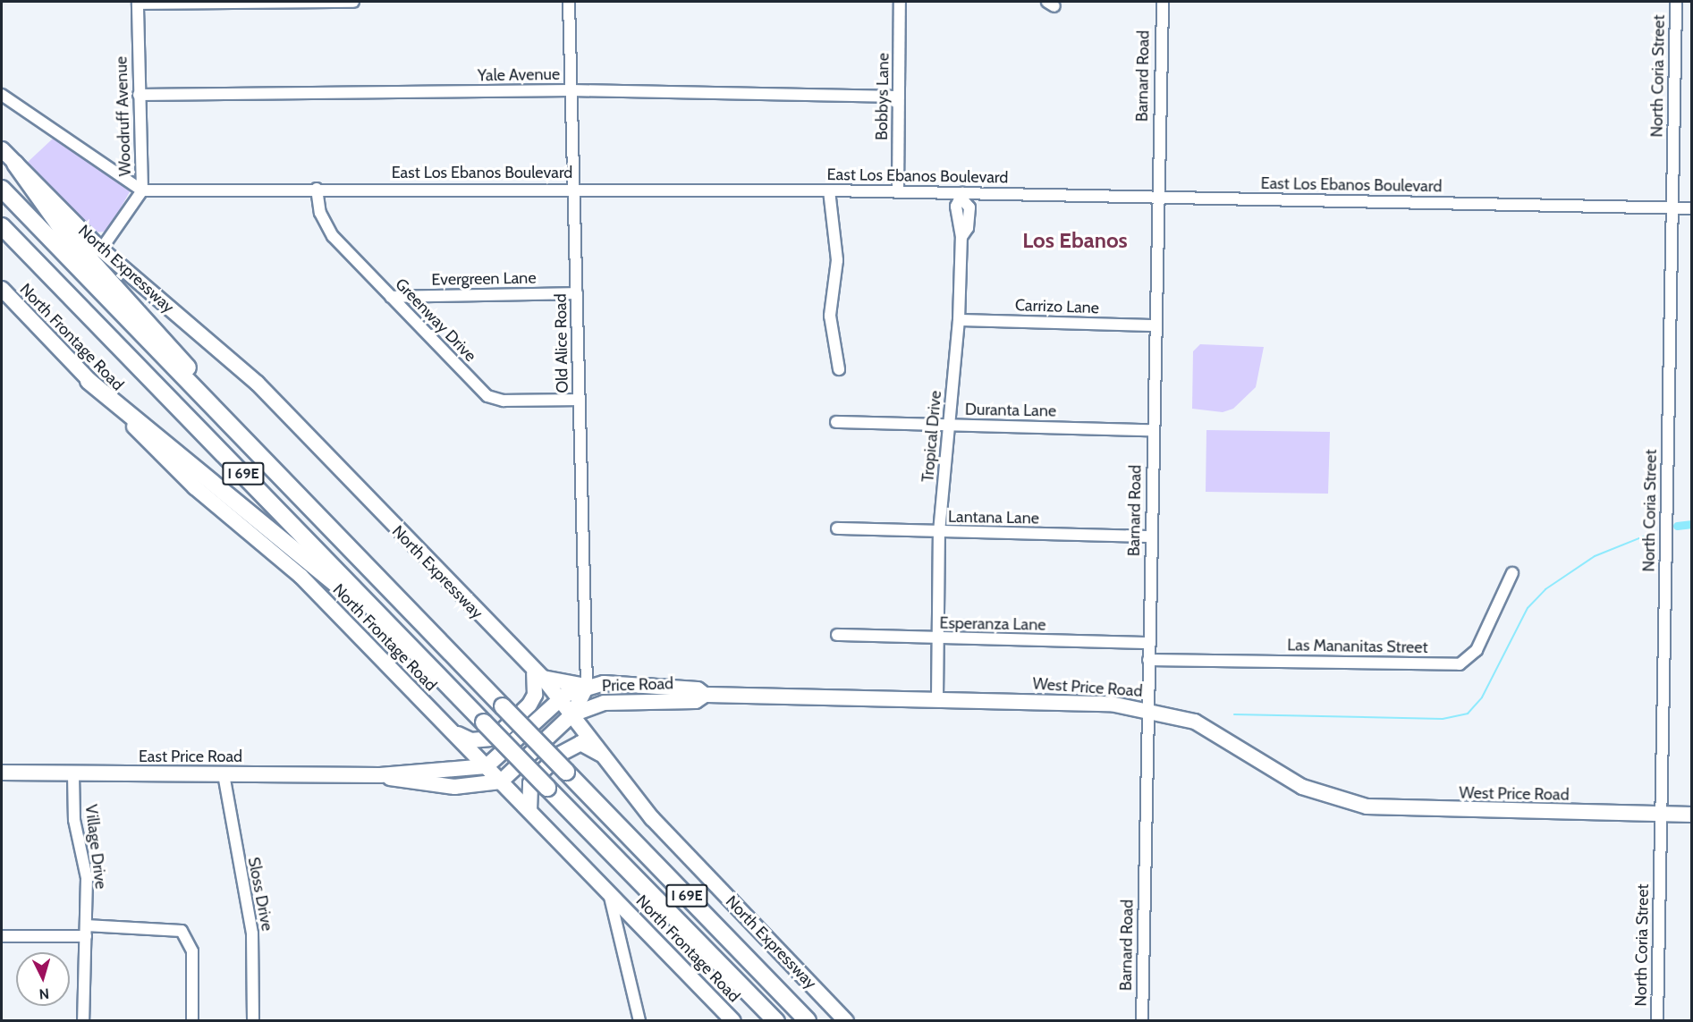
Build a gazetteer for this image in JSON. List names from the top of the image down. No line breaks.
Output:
{"streets":{"highway":["North Expressway","I 69E"],"main road":["North Frontage Road","Price Road","West Price Road","East Price Road"],"street":["Yale Avenue","Barnard Road","North Coria Street","Bobbys Lane","Woodruff Avenue","East Los Ebanos Boulevard","Evergreen Lane","Carrizo Lane","Greenway Drive","Old Alice Road","Duranta Lane","Tropical Drive","Lantana Lane","Esperanza Lane","Las Mananitas Street","Village Drive","Sloss Drive"]},"crossings":[["Yale Avenue","Bobbys Lane"],["Yale Avenue","Woodruff Avenue"],["Yale Avenue","Old Alice Road"],["Barnard Road","East Los Ebanos Boulevard"],["Barnard Road","Carrizo Lane"],["Barnard Road","Duranta Lane"],["Barnard Road","Lantana Lane"],["Barnard Road","Esperanza Lane"],["Barnard Road","Las Mananitas Street"],["Barnard Road","West Price Road"],["North Coria Street","East Los Ebanos Boulevard"],["North Coria Street","West Price Road"],["Bobbys Lane","East Los Ebanos Boulevard"],["Woodruff Avenue","East Los Ebanos Boulevard"],["Woodruff Avenue","North Expressway"],["East Los Ebanos Boulevard","Greenway Drive"],["East Los Ebanos Boulevard","Old Alice Road"],["East Los Ebanos Boulevard","Tropical Drive"],["North Expressway","Price Road"],["North Expressway","West Price Road"],["Evergreen Lane","Greenway Drive"],["Evergreen Lane","Old Alice Road"],["Carrizo Lane","Tropical Drive"],["Greenway Drive","Old Alice Road"],["North Frontage Road","East Price Road"],["Old Alice Road","West Price Road"],["Duranta Lane","Tropical Drive"],["Tropical Drive","Lantana Lane"],["Tropical Drive","Esperanza Lane"],["Tropical Drive","West Price Road"],["Price Road","West Price Road"],["East Price Road","Village Drive"],["East Price Road","Sloss Drive"]],"districts":["Los Ebanos"],"north":"bottom"}
